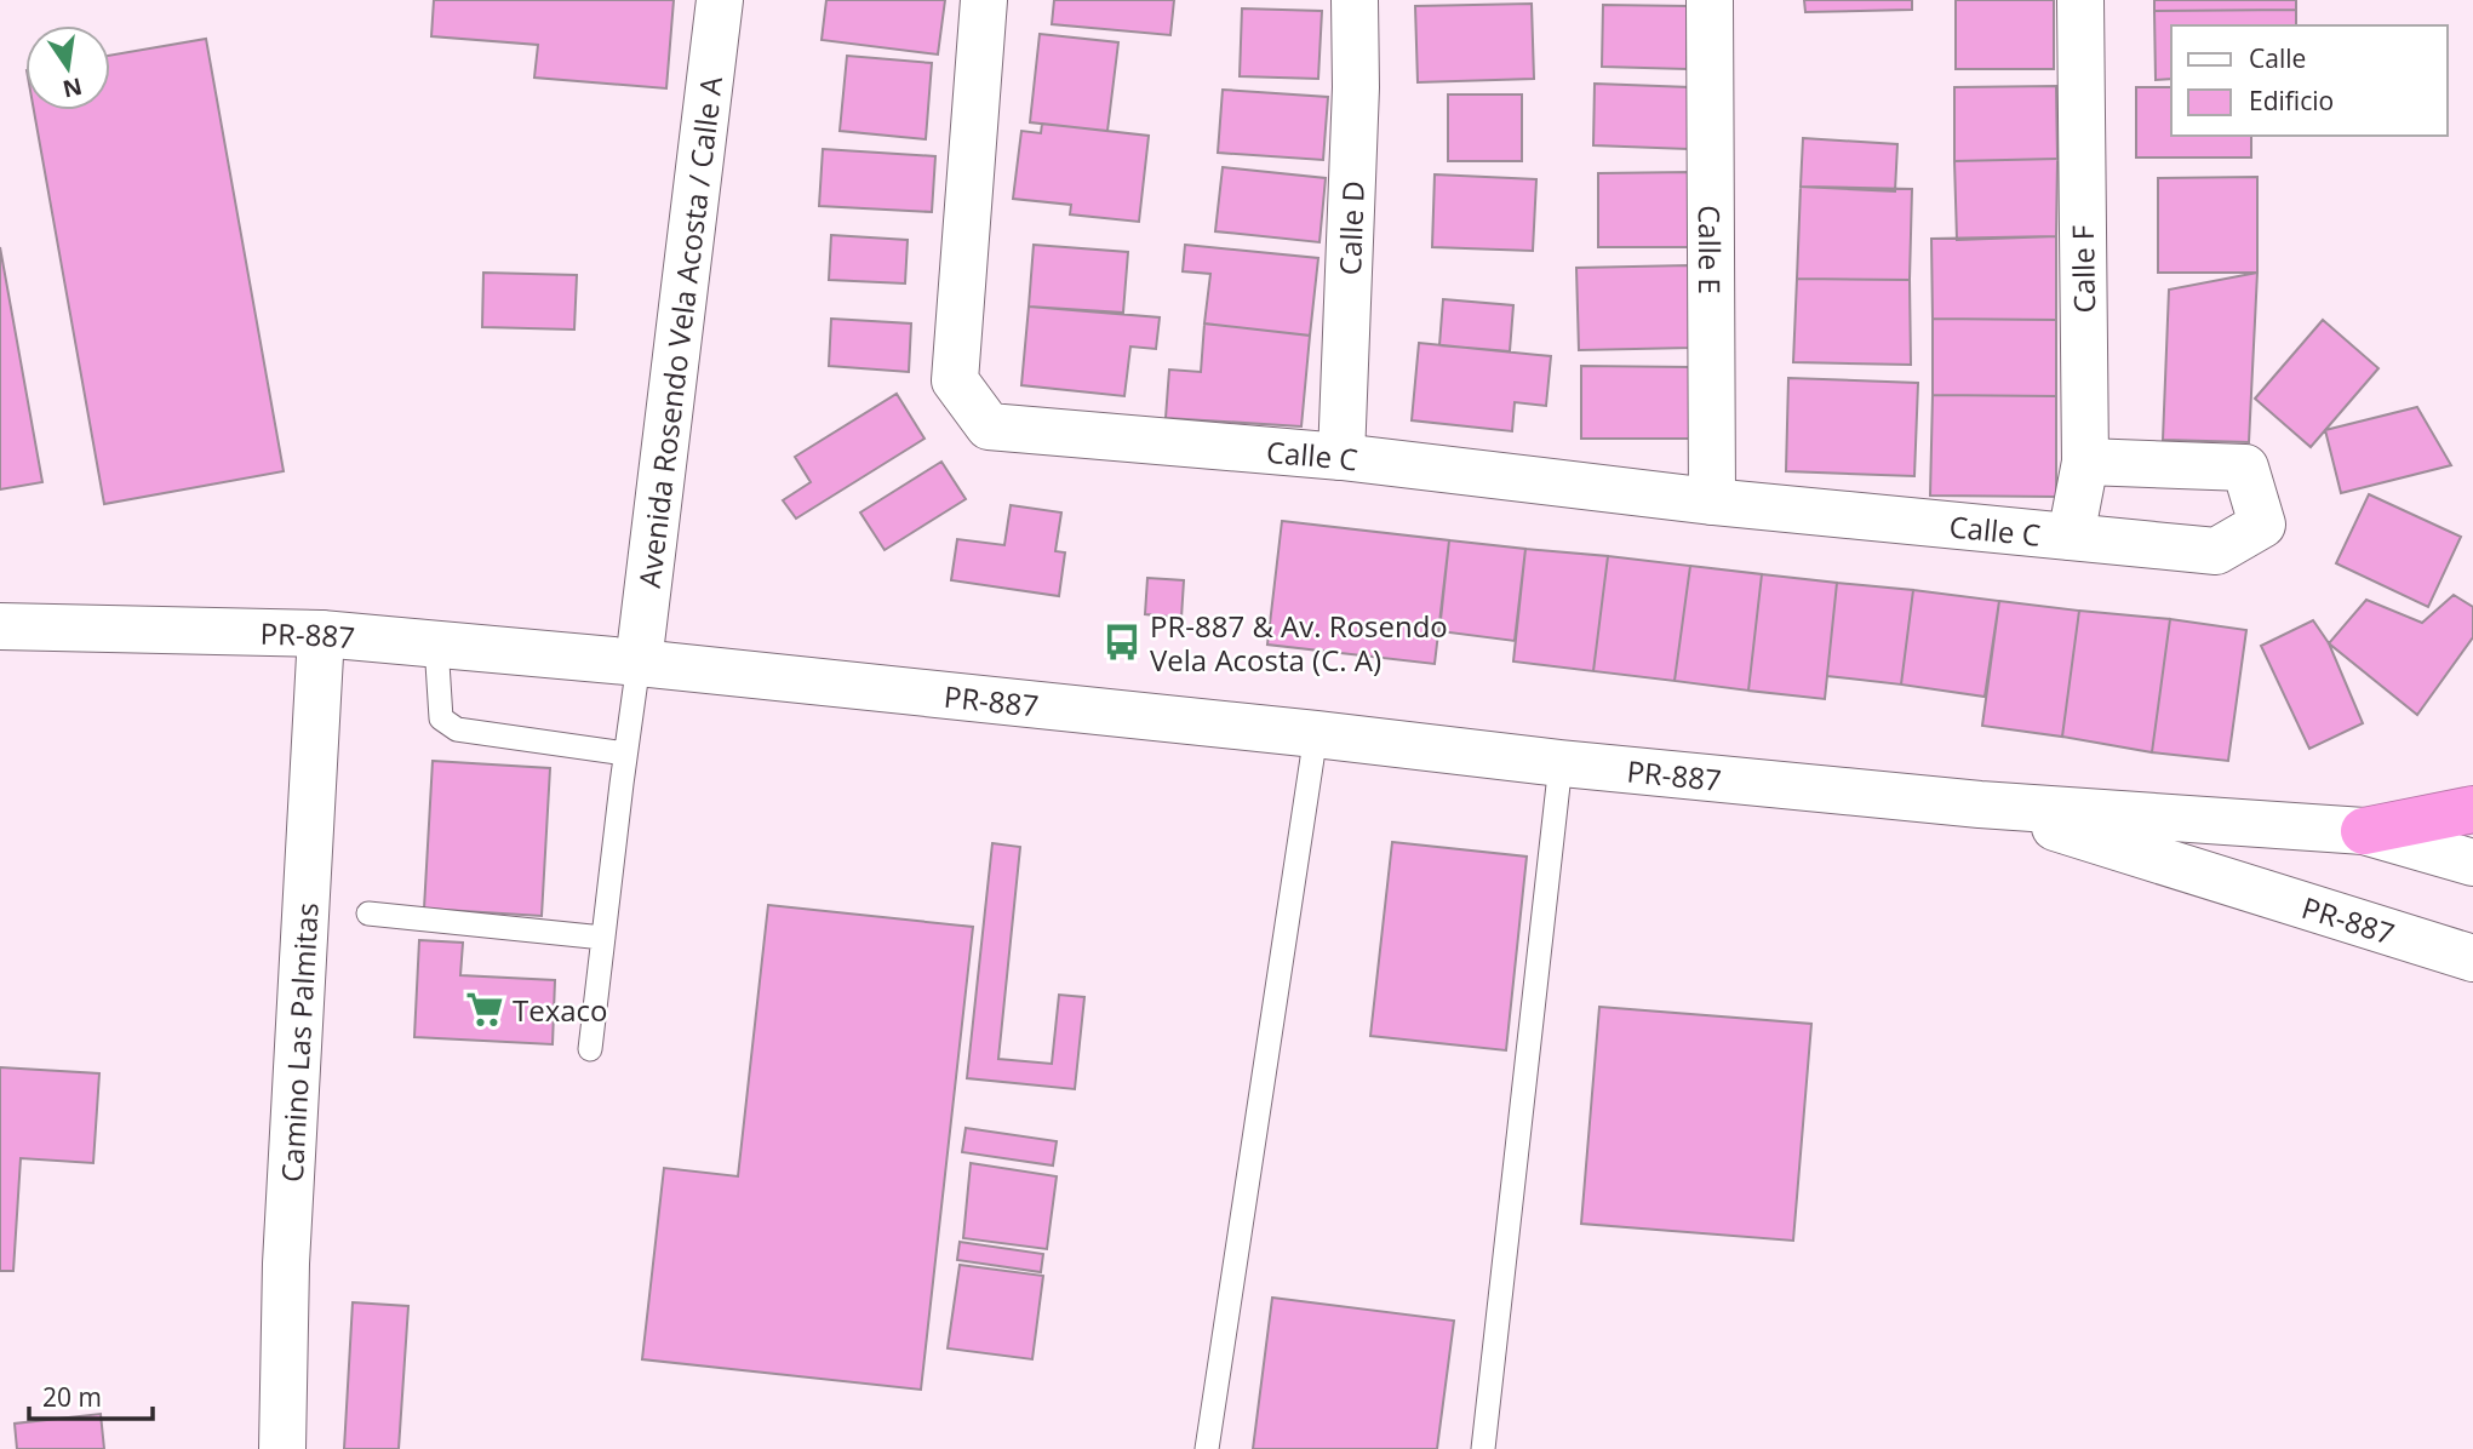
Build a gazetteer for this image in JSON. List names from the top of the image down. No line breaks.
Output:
{"streets":{"street":["Calle D","Calle E","Calle F","Avenida Rosendo Vela Acosta / Calle A","Calle C","PR-887","Camino Las Palmitas"]},"crossings":[["Calle D","Calle C"],["Calle E","Calle C"],["Calle F","Calle C"],["Avenida Rosendo Vela Acosta / Calle A","PR-887"],["PR-887","Camino Las Palmitas"]],"places":{"bus stop":["PR-887 & Av. Rosendo Vela Acosta (C. A)"],"supermarket":["Texaco"]},"legend":["Calle","Edificio"],"scale_bar":"20 m","north":"bottom"}
